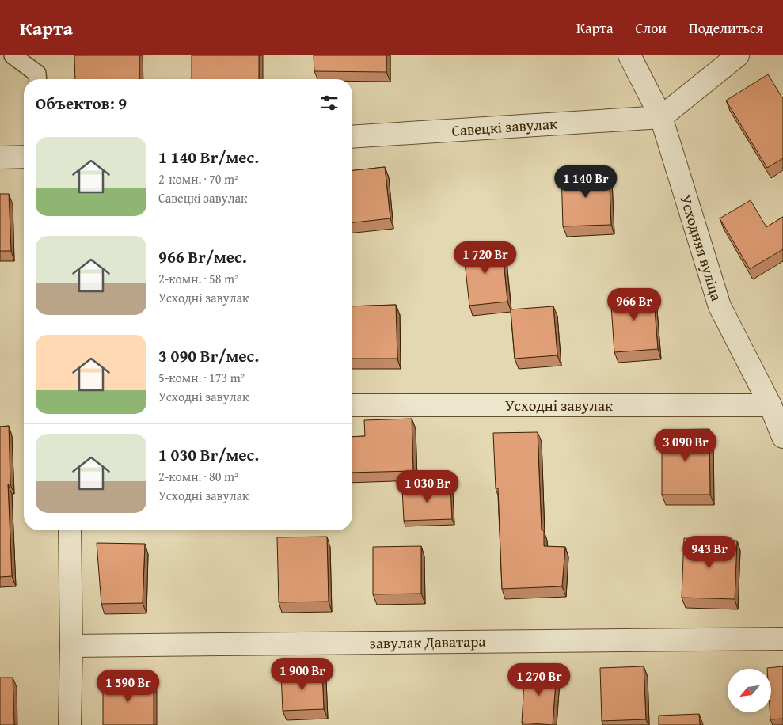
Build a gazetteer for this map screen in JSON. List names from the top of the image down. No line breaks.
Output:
{"streets":{"street":["Савецкі завулак","Усходняя вуліца","Усходні завулак","завулак Даватара"]},"crossings":[["Савецкі завулак","Усходняя вуліца"],["Усходняя вуліца","Усходні завулак"]],"north":"bottom left","page":{"header":"Карта","nav":["Карта","Слои","Поделиться"],"heading":"Объектов: 9","list":[{"name":"1 140 Br/мес.","note":"2-комн. · 70 m² · Савецкі завулак"},{"name":"966 Br/мес.","note":"2-комн. · 58 m² · Усходні завулак"},{"name":"3 090 Br/мес.","note":"5-комн. · 173 m² · Усходні завулак"},{"name":"1 030 Br/мес.","note":"2-комн. · 80 m² · Усходні завулак"}],"price":["1 140 Br","1 720 Br","966 Br","3 090 Br","1 030 Br","943 Br","1 900 Br","1 270 Br","1 590 Br"]}}
